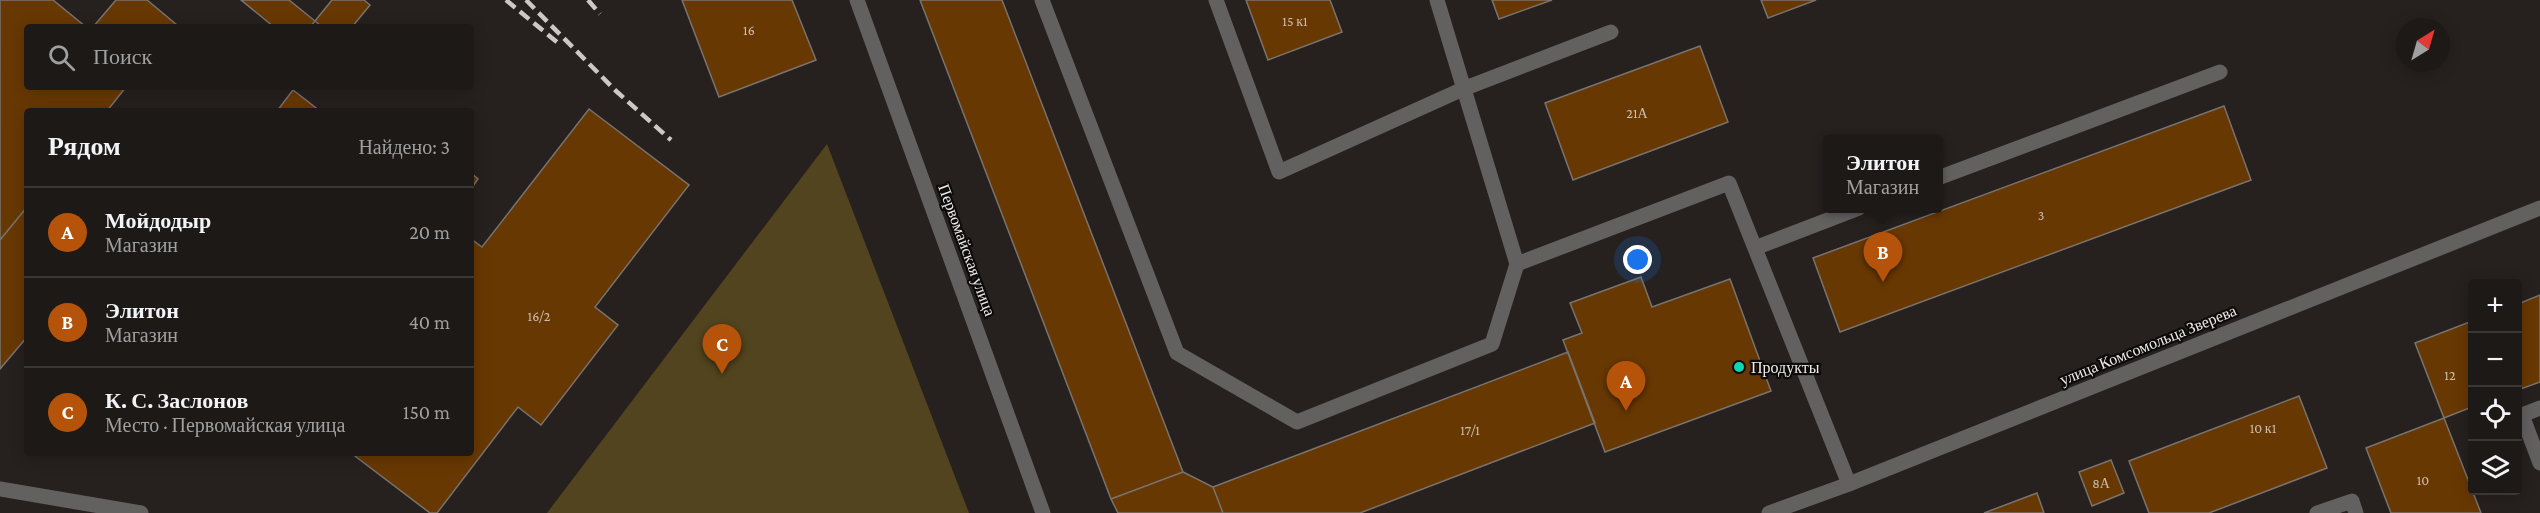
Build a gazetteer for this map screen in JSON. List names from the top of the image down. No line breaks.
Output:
{"streets":{"street":["Первомайская улица","улица Комсомольца Зверева"]},"places":["Продукты"],"house_numbers":["15 к1","16","21А","3","16/2","12","10 к1","17/1","10","8А"],"north":"top right","page":{"search":"Поиск","heading":["Рядом","Найдено: 3"],"popup":["Элитон","Магазин"],"list":[{"mark":"A","name":"Мойдодыр","note":"Магазин","value":"20 m"},{"mark":"B","name":"Элитон","note":"Магазин","value":"40 m"},{"mark":"C","name":"К. С. Заслонов","note":"Место · Первомайская улица","value":"150 m"}],"pins":["B","C","A"],"map_buttons":["+","−"]}}
